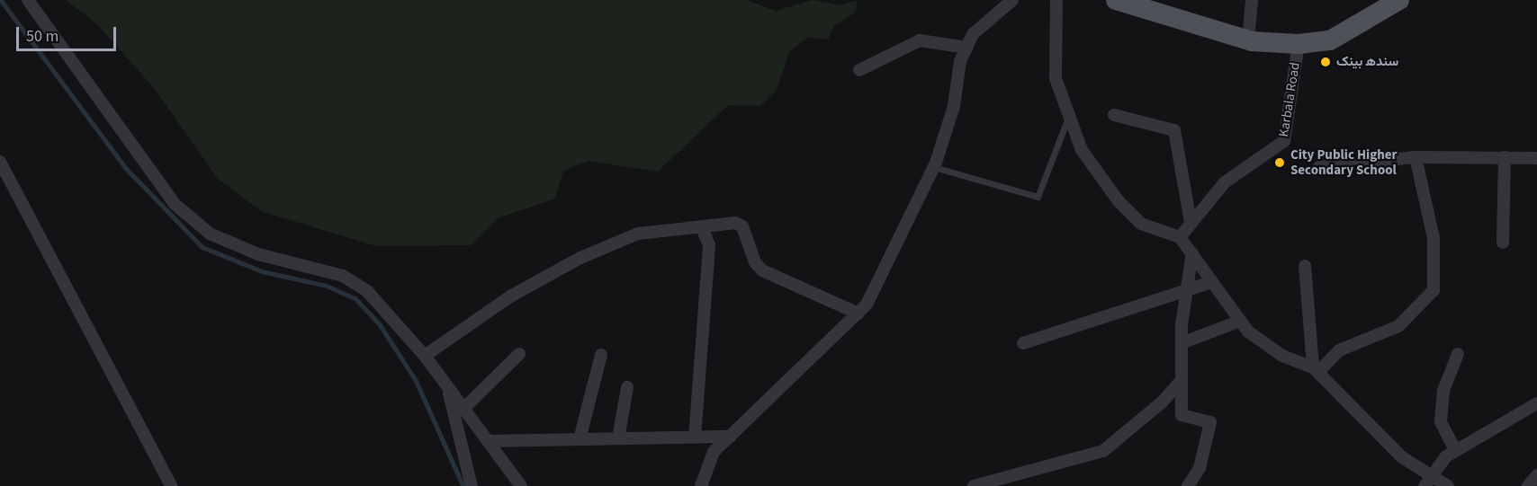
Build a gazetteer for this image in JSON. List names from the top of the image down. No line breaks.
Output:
{"streets":{"street":["Karbala Road"]},"places":["سندھ بینک","City Public Higher Secondary School"],"scale_bar":"50 m"}
